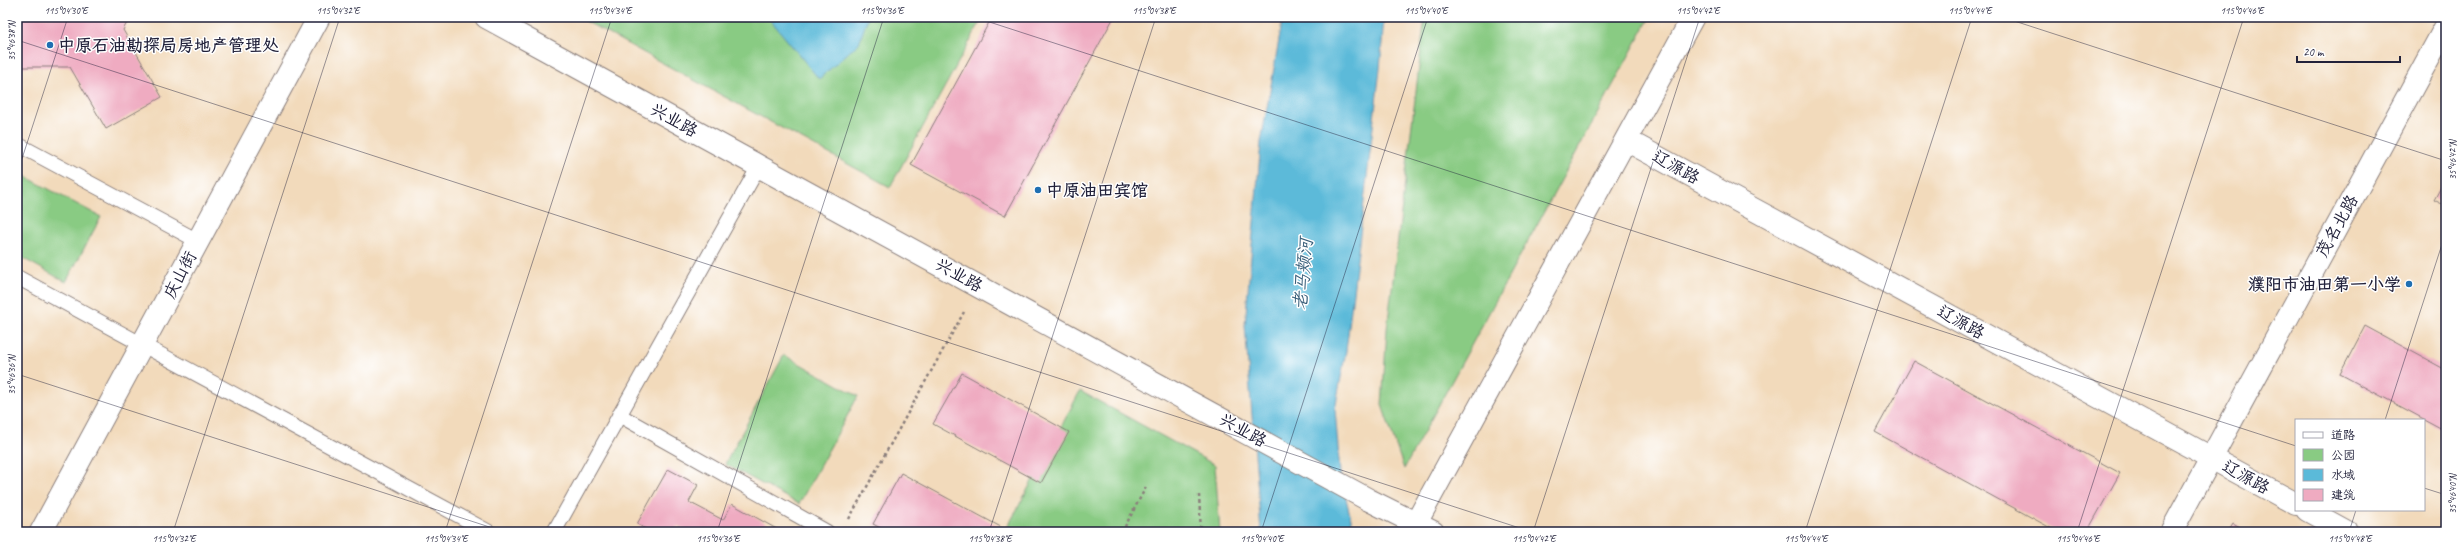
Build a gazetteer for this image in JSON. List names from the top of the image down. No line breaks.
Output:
{"streets":{"street":["兴业路","辽源路","茂名北路","庆山街"]},"crossings":[["辽源路","茂名北路"]],"water":["老马颊河"],"places":["中原石油勘探局房地产管理处","中原油田宾馆","濮阳市油田第一小学"],"legend":["道路","公园","水域","建筑"],"scale_bar":"20 m","coordinates":["115°04'30\"E","115°04'32\"E","115°04'34\"E","115°04'36\"E","115°04'38\"E","115°04'40\"E","115°04'42\"E","115°04'44\"E","115°04'46\"E","35°46'38\"N","35°46'42\"N","35°46'36\"N","35°46'40\"N","115°04'48\"E"]}
